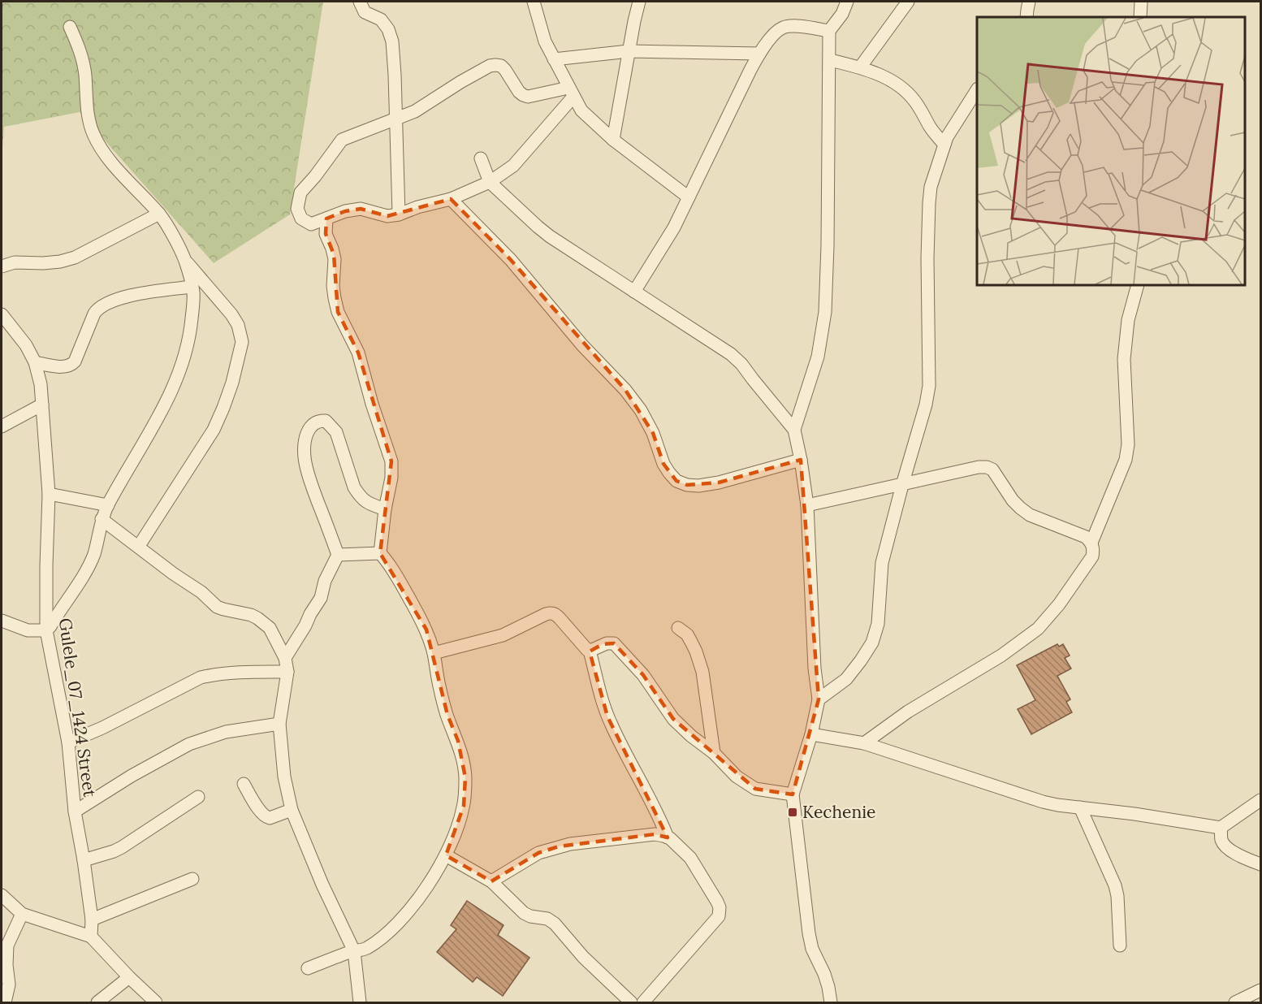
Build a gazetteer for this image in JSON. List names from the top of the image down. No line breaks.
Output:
{"streets":{"street":["Gulele_07_1424 Street"]},"places":{"transit":["Kechenie"]}}
